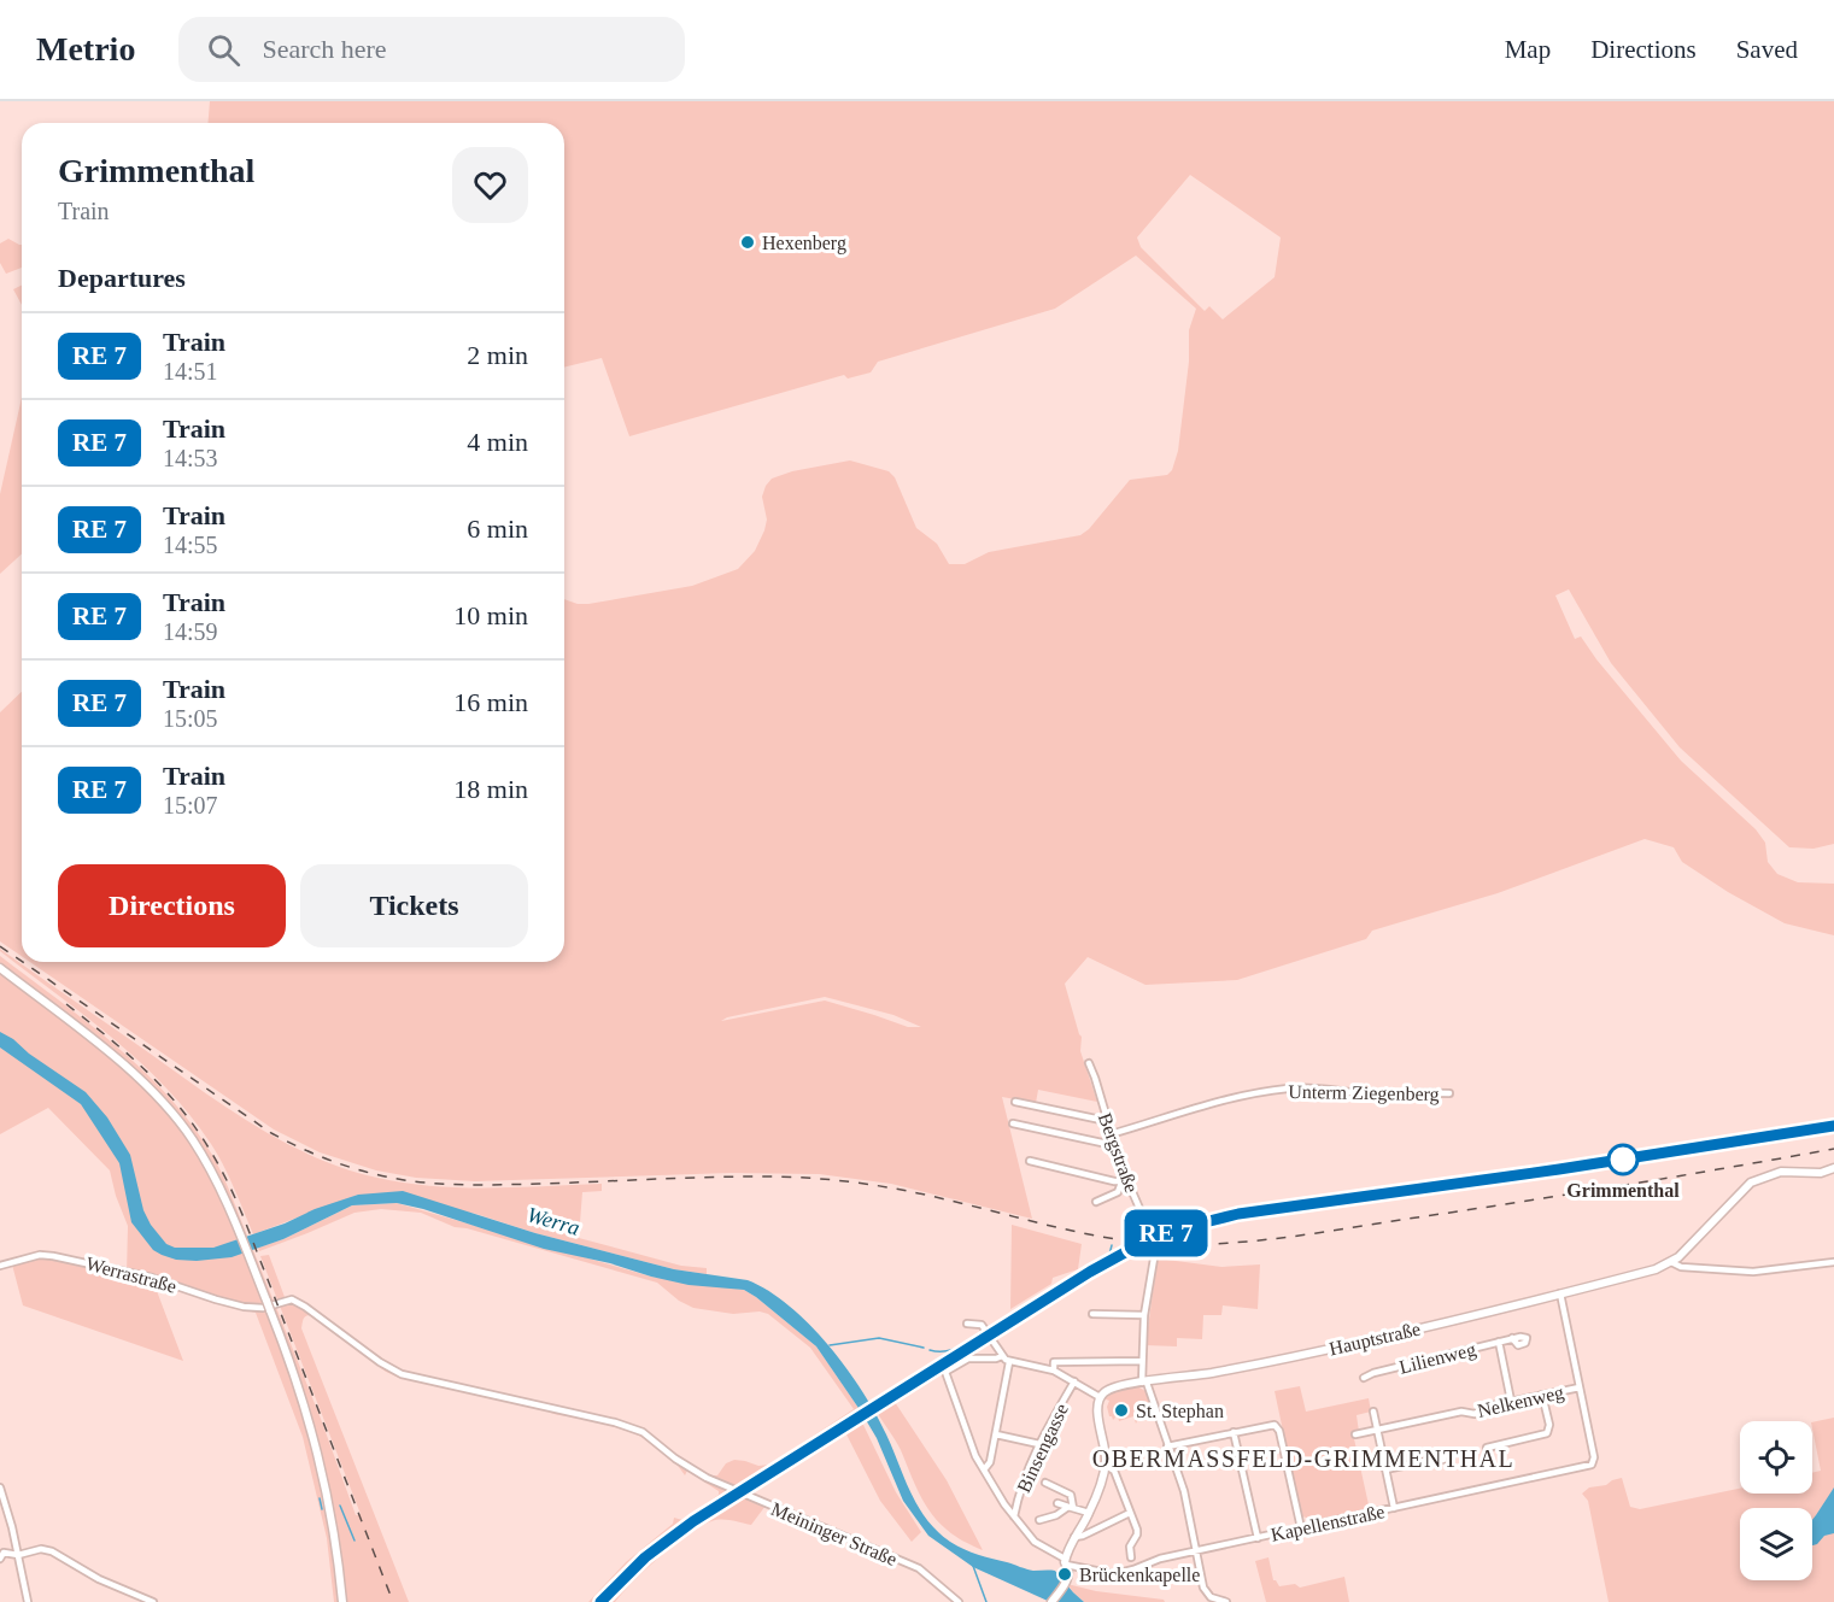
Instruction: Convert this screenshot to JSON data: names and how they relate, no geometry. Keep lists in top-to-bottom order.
{
  "streets": {
    "main road": ["Hauptstraße"],
    "street": [
      "Unterm Ziegenberg",
      "Bergstraße",
      "Werrastraße",
      "Lilienweg",
      "Nelkenweg",
      "Binsengasse",
      "Kapellenstraße",
      "Meininger Straße"
    ]
  },
  "crossings": [
    ["Unterm Ziegenberg", "Bergstraße"],
    ["Werrastraße", "Meininger Straße"],
    ["Nelkenweg", "Kapellenstraße"]
  ],
  "districts": ["OBERMASSFELD-GRIMMENTHAL"],
  "water": ["Werra"],
  "places": [
    "Hexenberg",
    "Grimmenthal",
    "St. Stephan",
    "Brückenkapelle"
  ],
  "page": {
    "header": "Metrio",
    "search": "Search here",
    "nav": ["Map", "Directions", "Saved"],
    "on_map": "RE 7",
    "heading": [
      ["Grimmenthal", "Train"],
      "Departures"
    ],
    "list": [
      {
        "mark": "RE 7",
        "name": "Train",
        "note": "14:51",
        "value": "2 min"
      },
      {
        "mark": "RE 7",
        "name": "Train",
        "note": "14:53",
        "value": "4 min"
      },
      {
        "mark": "RE 7",
        "name": "Train",
        "note": "14:55",
        "value": "6 min"
      },
      {
        "mark": "RE 7",
        "name": "Train",
        "note": "14:59",
        "value": "10 min"
      },
      {
        "mark": "RE 7",
        "name": "Train",
        "note": "15:05",
        "value": "16 min"
      },
      {
        "mark": "RE 7",
        "name": "Train",
        "note": "15:07",
        "value": "18 min"
      }
    ],
    "buttons": ["Directions", "Tickets"]
  }
}
